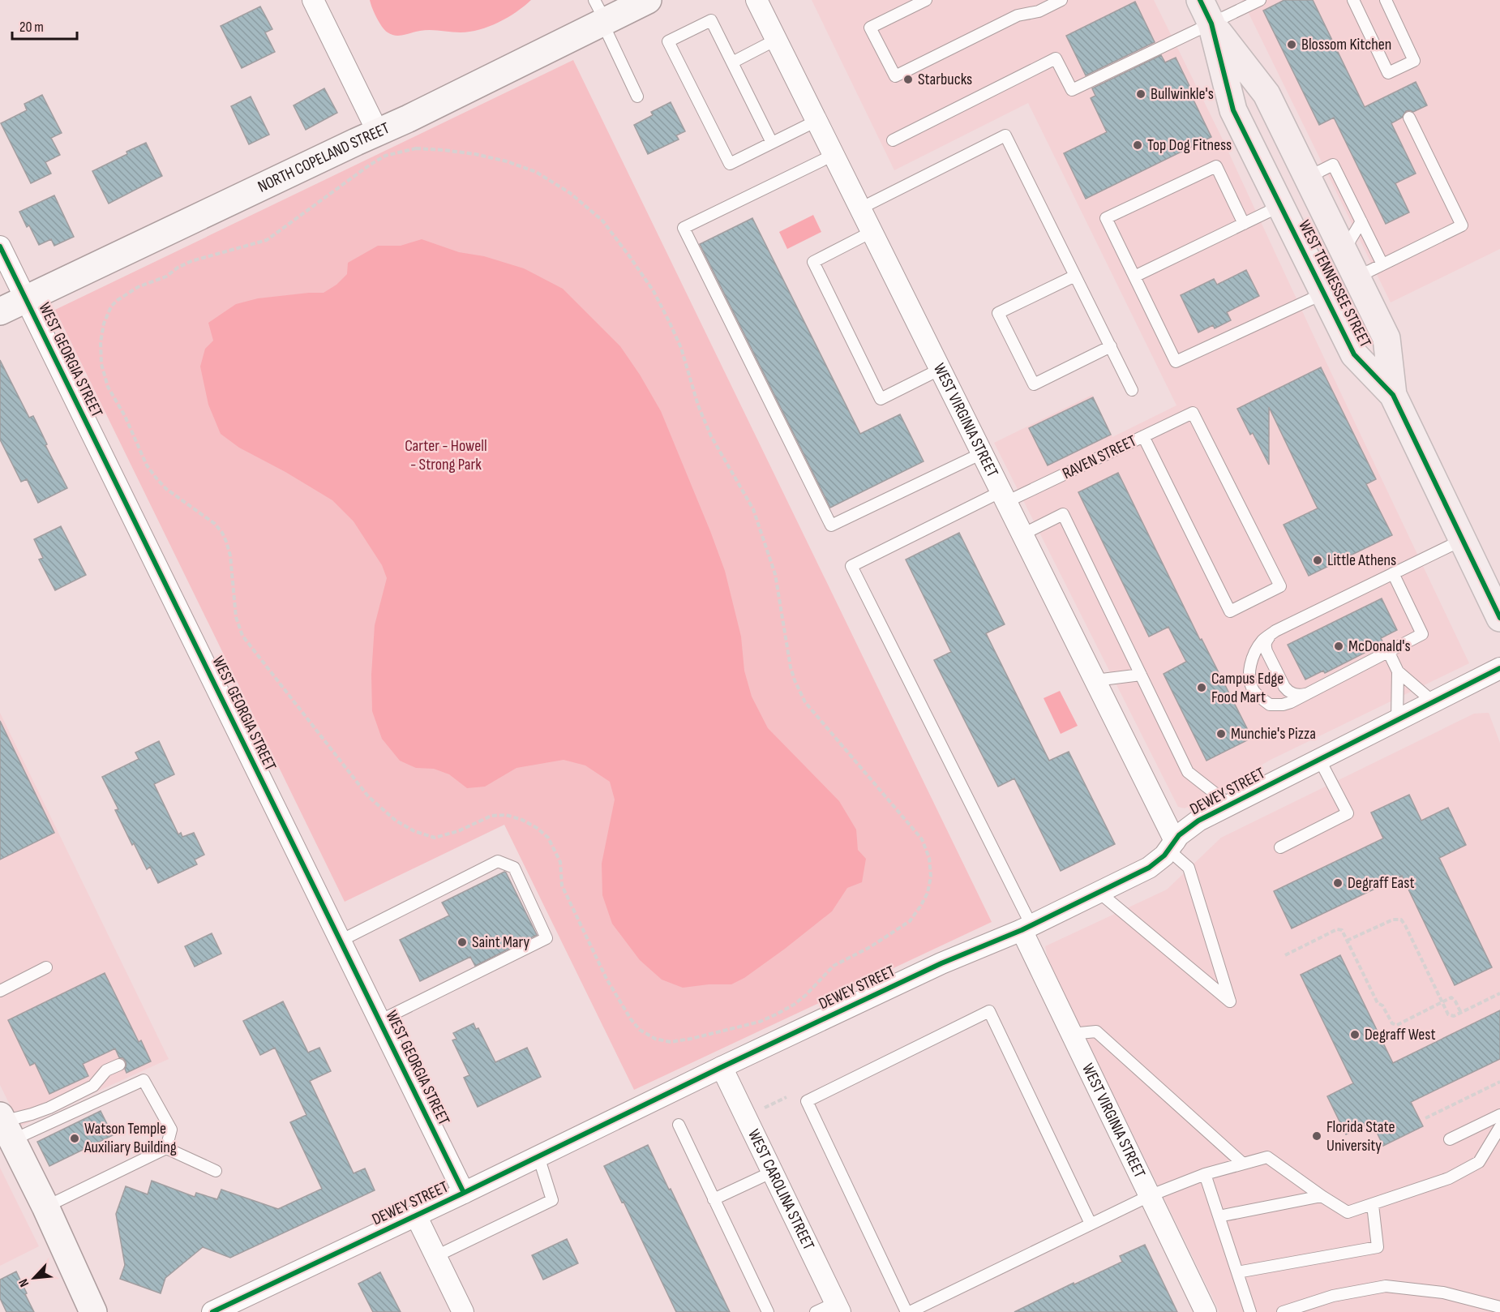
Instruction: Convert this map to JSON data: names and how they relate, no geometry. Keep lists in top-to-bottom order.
{
  "streets": {
    "main road": ["WEST TENNESSEE STREET"],
    "street": [
      "NORTH COPELAND STREET",
      "WEST GEORGIA STREET",
      "WEST VIRGINIA STREET",
      "DEWEY STREET",
      "WEST CAROLINA STREET"
    ],
    "lane": ["RAVEN STREET"]
  },
  "crossings": [
    ["NORTH COPELAND STREET", "WEST GEORGIA STREET"],
    ["WEST GEORGIA STREET", "DEWEY STREET"],
    ["WEST VIRGINIA STREET", "RAVEN STREET"],
    ["WEST VIRGINIA STREET", "DEWEY STREET"],
    ["RAVEN STREET", "DEWEY STREET"],
    ["DEWEY STREET", "WEST CAROLINA STREET"]
  ],
  "parks": ["Carter - Howell - Strong Park"],
  "places": [
    "Blossom Kitchen",
    "Starbucks",
    "Bullwinkle's",
    "Top Dog Fitness",
    "Little Athens",
    "McDonald's",
    "Campus Edge Food Mart",
    "Munchie's Pizza",
    "Degraff East",
    "Saint Mary",
    "Degraff West",
    "Florida State University",
    "Watson Temple Auxiliary Building"
  ],
  "scale_bar": "20 m",
  "north": "bottom left"
}
